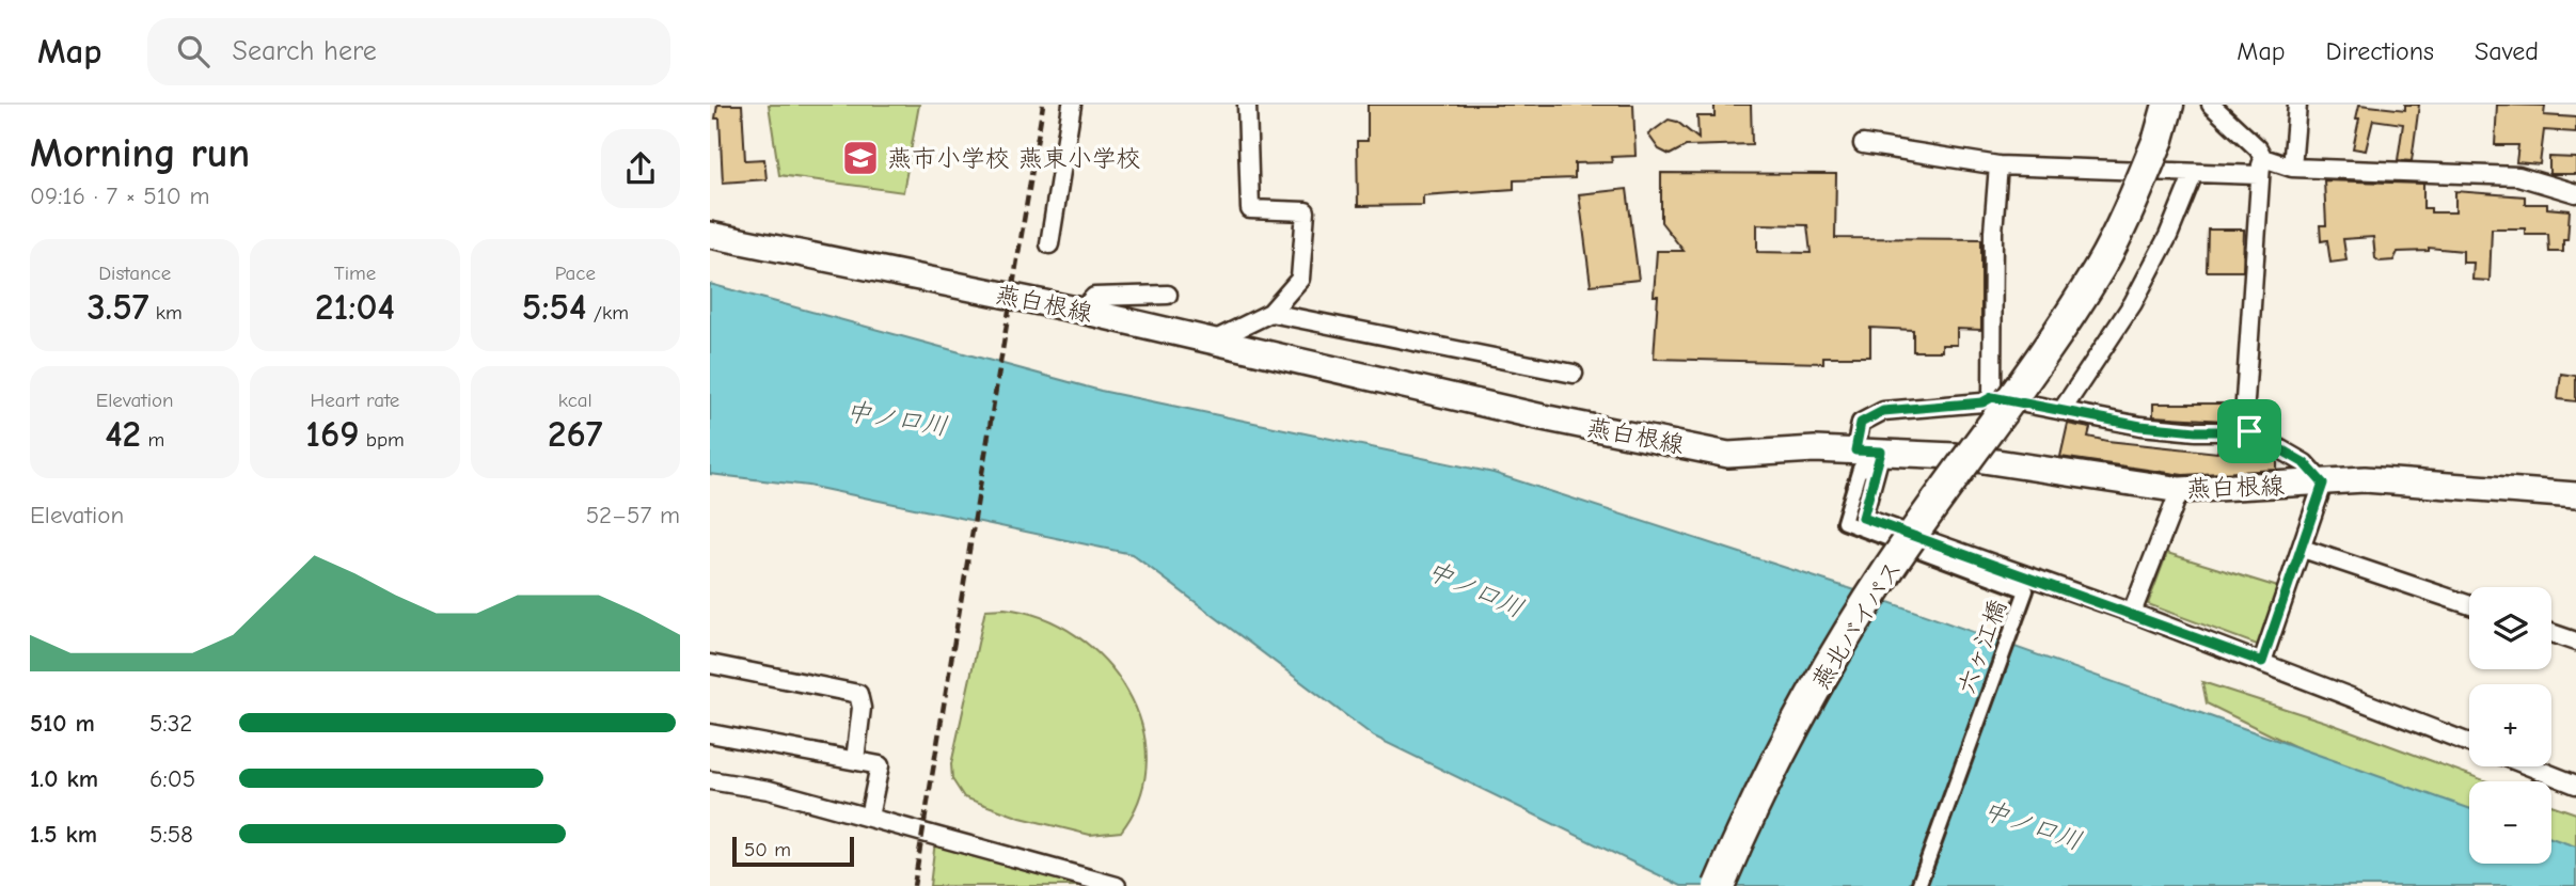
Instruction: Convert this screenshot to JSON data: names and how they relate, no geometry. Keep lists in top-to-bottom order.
{
  "streets": {
    "highway": ["燕北バイパス"],
    "main road": ["燕白根線"],
    "street": ["六ヶ江橋"]
  },
  "crossings": [
    ["燕白根線", "六ヶ江橋"]
  ],
  "water": ["中ノ口川"],
  "places": {
    "school or university": ["燕市小学校 燕東小学校"]
  },
  "scale_bar": "50 m",
  "page": {
    "header": "Map",
    "search": "Search here",
    "nav": ["Map", "Directions", "Saved"],
    "heading": ["Morning run", "09:16 · 7 × 510 m"],
    "stats": [
      ["Distance", "3.57 km"],
      ["Time", "21:04"],
      ["Pace", "5:54 /km"],
      ["Elevation", "42 m"],
      ["Heart rate", "169 bpm"],
      ["kcal", "267"]
    ],
    "chart": ["Elevation", "52–57 m"],
    "map_buttons": ["+", "−"],
    "list": [
      {
        "name": "510 m",
        "note": "5:32"
      },
      {
        "name": "1.0 km",
        "note": "6:05"
      },
      {
        "name": "1.5 km",
        "note": "5:58"
      }
    ],
    "scale": "50 m"
  }
}
